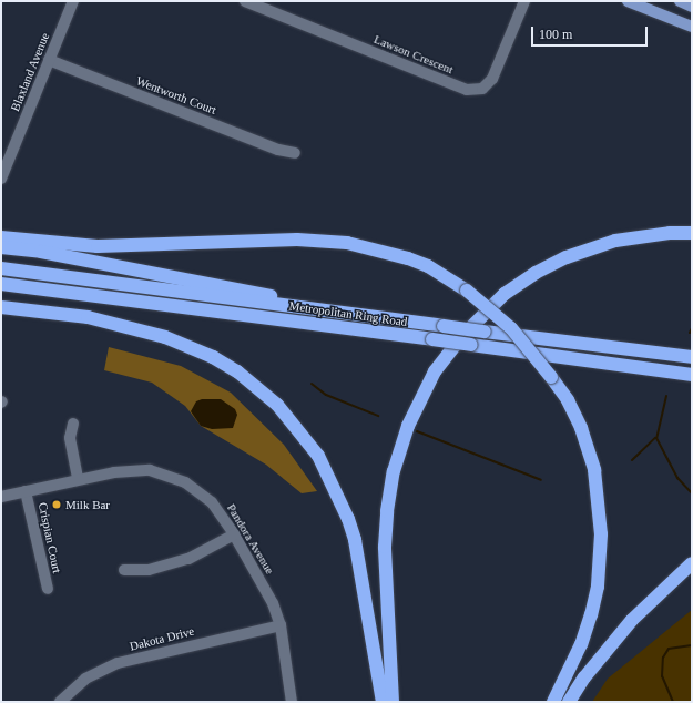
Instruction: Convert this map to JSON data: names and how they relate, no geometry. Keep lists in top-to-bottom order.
{
  "streets": {
    "highway": ["Metropolitan Ring Road"],
    "street": [
      "Lawson Crescent",
      "Blaxland Avenue",
      "Wentworth Court",
      "Crispian Court",
      "Pandora Avenue",
      "Dakota Drive"
    ]
  },
  "crossings": [
    ["Blaxland Avenue", "Wentworth Court"],
    ["Crispian Court", "Pandora Avenue"],
    ["Pandora Avenue", "Dakota Drive"]
  ],
  "places": ["Milk Bar"],
  "scale_bar": "100 m"
}
